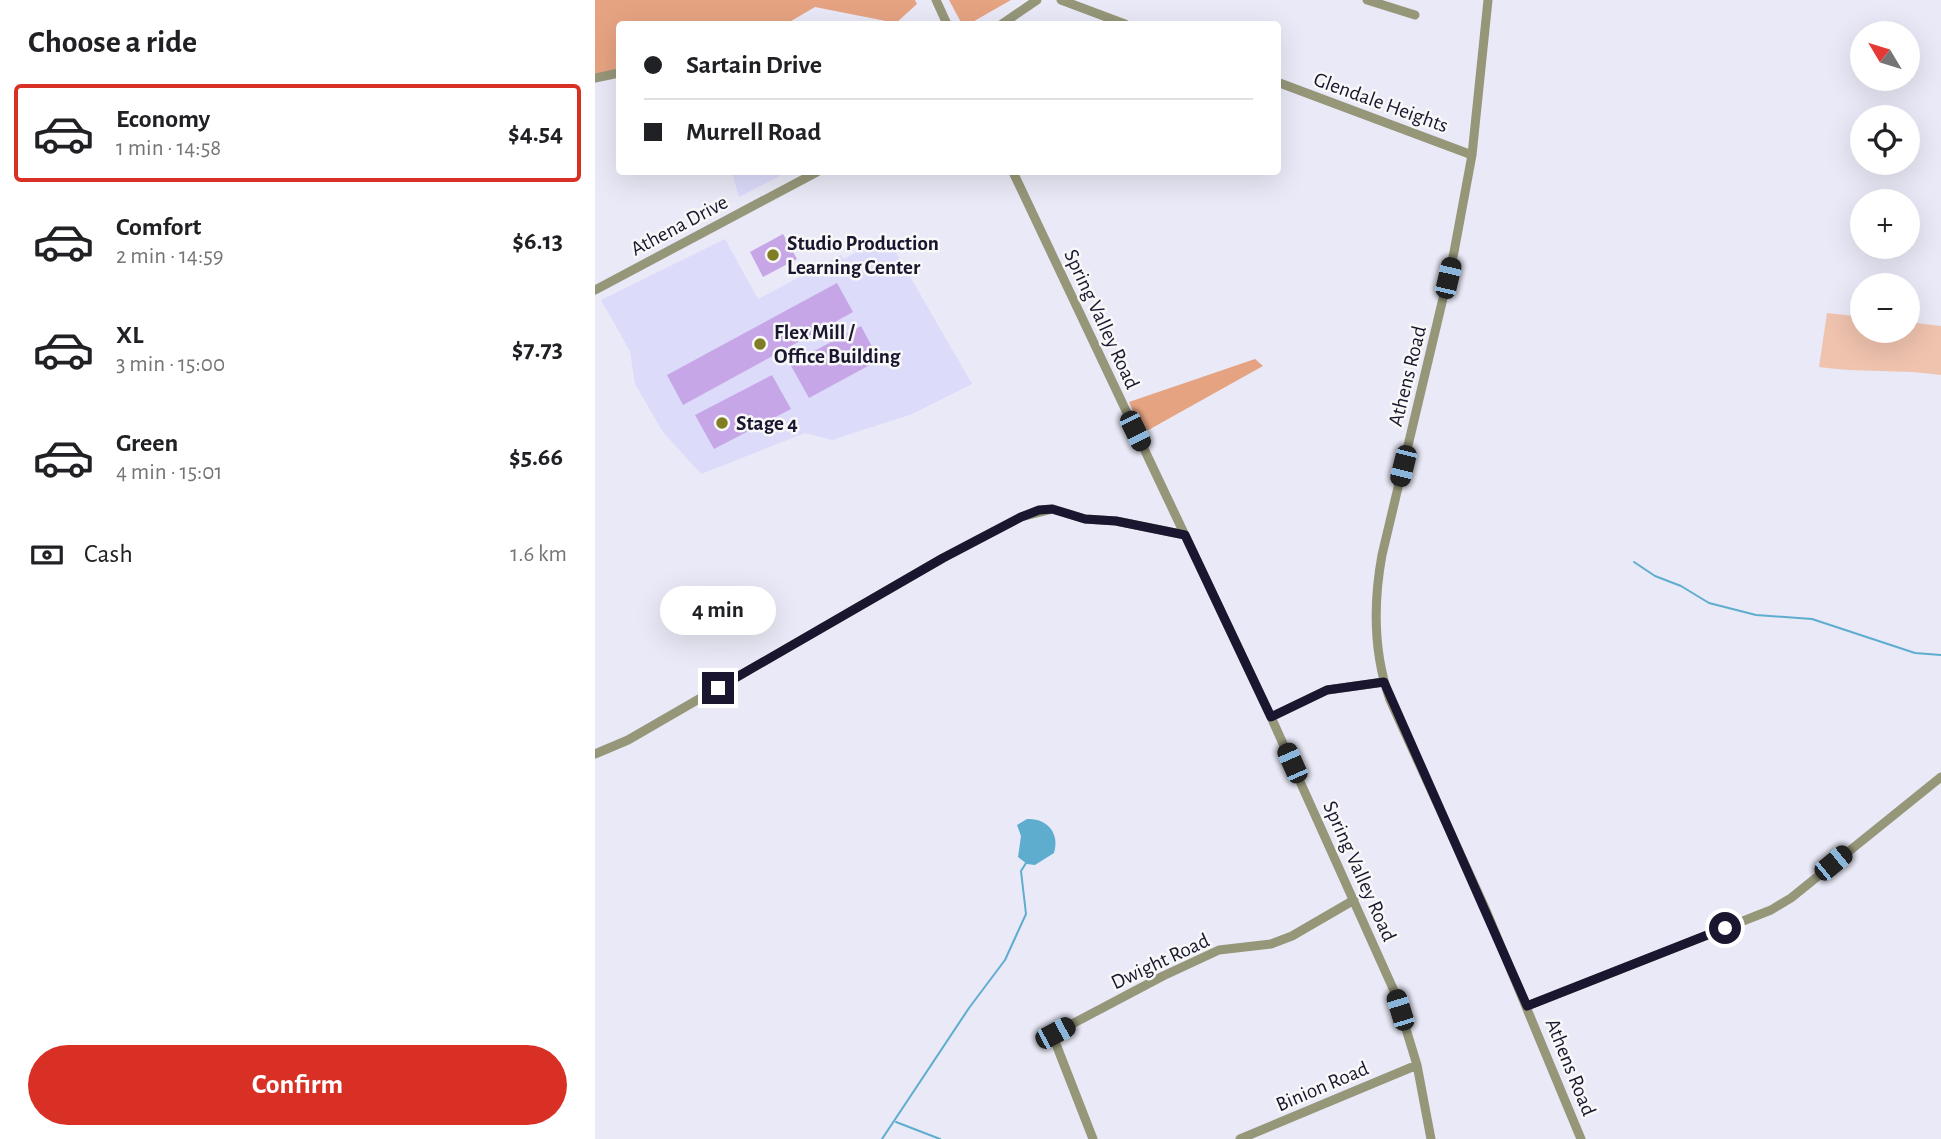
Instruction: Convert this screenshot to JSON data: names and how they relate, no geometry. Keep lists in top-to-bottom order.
{
  "streets": {
    "street": [
      "Glendale Heights",
      "Athena Drive",
      "Spring Valley Road",
      "Athens Road",
      "Dwight Road",
      "Binion Road"
    ]
  },
  "crossings": [
    ["Glendale Heights", "Athens Road"],
    ["Spring Valley Road", "Dwight Road"],
    ["Spring Valley Road", "Binion Road"]
  ],
  "places": ["Studio Production Learning Center", "Flex Mill / Office Building", "Stage 4"],
  "north": "top left",
  "page": {
    "heading": "Choose a ride",
    "map_buttons": ["+", "−"],
    "banner": ["Sartain Drive", "Murrell Road"],
    "list": [
      {
        "name": "Economy",
        "note": "1 min · 14:58",
        "value": "$4.54"
      },
      {
        "name": "Comfort",
        "note": "2 min · 14:59",
        "value": "$6.13"
      },
      {
        "name": "XL",
        "note": "3 min · 15:00",
        "value": "$7.73"
      },
      {
        "name": "Green",
        "note": "4 min · 15:01",
        "value": "$5.66"
      }
    ],
    "pay": ["Cash", "1.6 km"],
    "bubble": "4 min",
    "buttons": "Confirm"
  }
}
